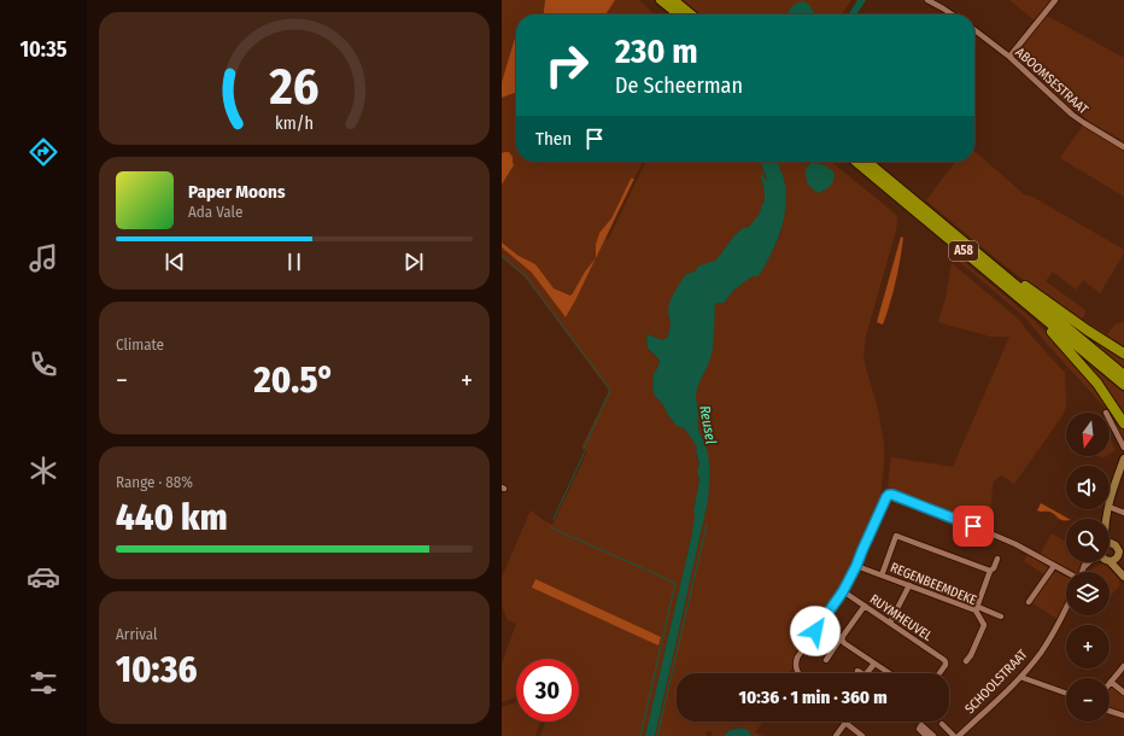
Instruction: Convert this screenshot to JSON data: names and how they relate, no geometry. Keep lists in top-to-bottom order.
{
  "streets": {
    "highway": ["A58"],
    "street": [
      "ABOOMSESTRAAT",
      "REGENBEEMDEKE",
      "RUYMHEUVEL",
      "SCHOOLSTRAAT"
    ]
  },
  "water": ["Reusel"],
  "north": "bottom",
  "page": {
    "tabs": "10:35",
    "turn": ["230 m", "De Scheerman"],
    "then": "Then",
    "song": ["Paper Moons", "Ada Vale"],
    "tile": [
      "Climate",
      ["Range · 88%", "440 km"],
      ["Arrival", "10:36"]
    ],
    "heat": ["−", "20.5°", "+"],
    "map_buttons": ["+", "−"],
    "limit": "30",
    "trip": "10:36 · 1 min · 360 m",
    "gauge": ["26", "km/h"]
  }
}
